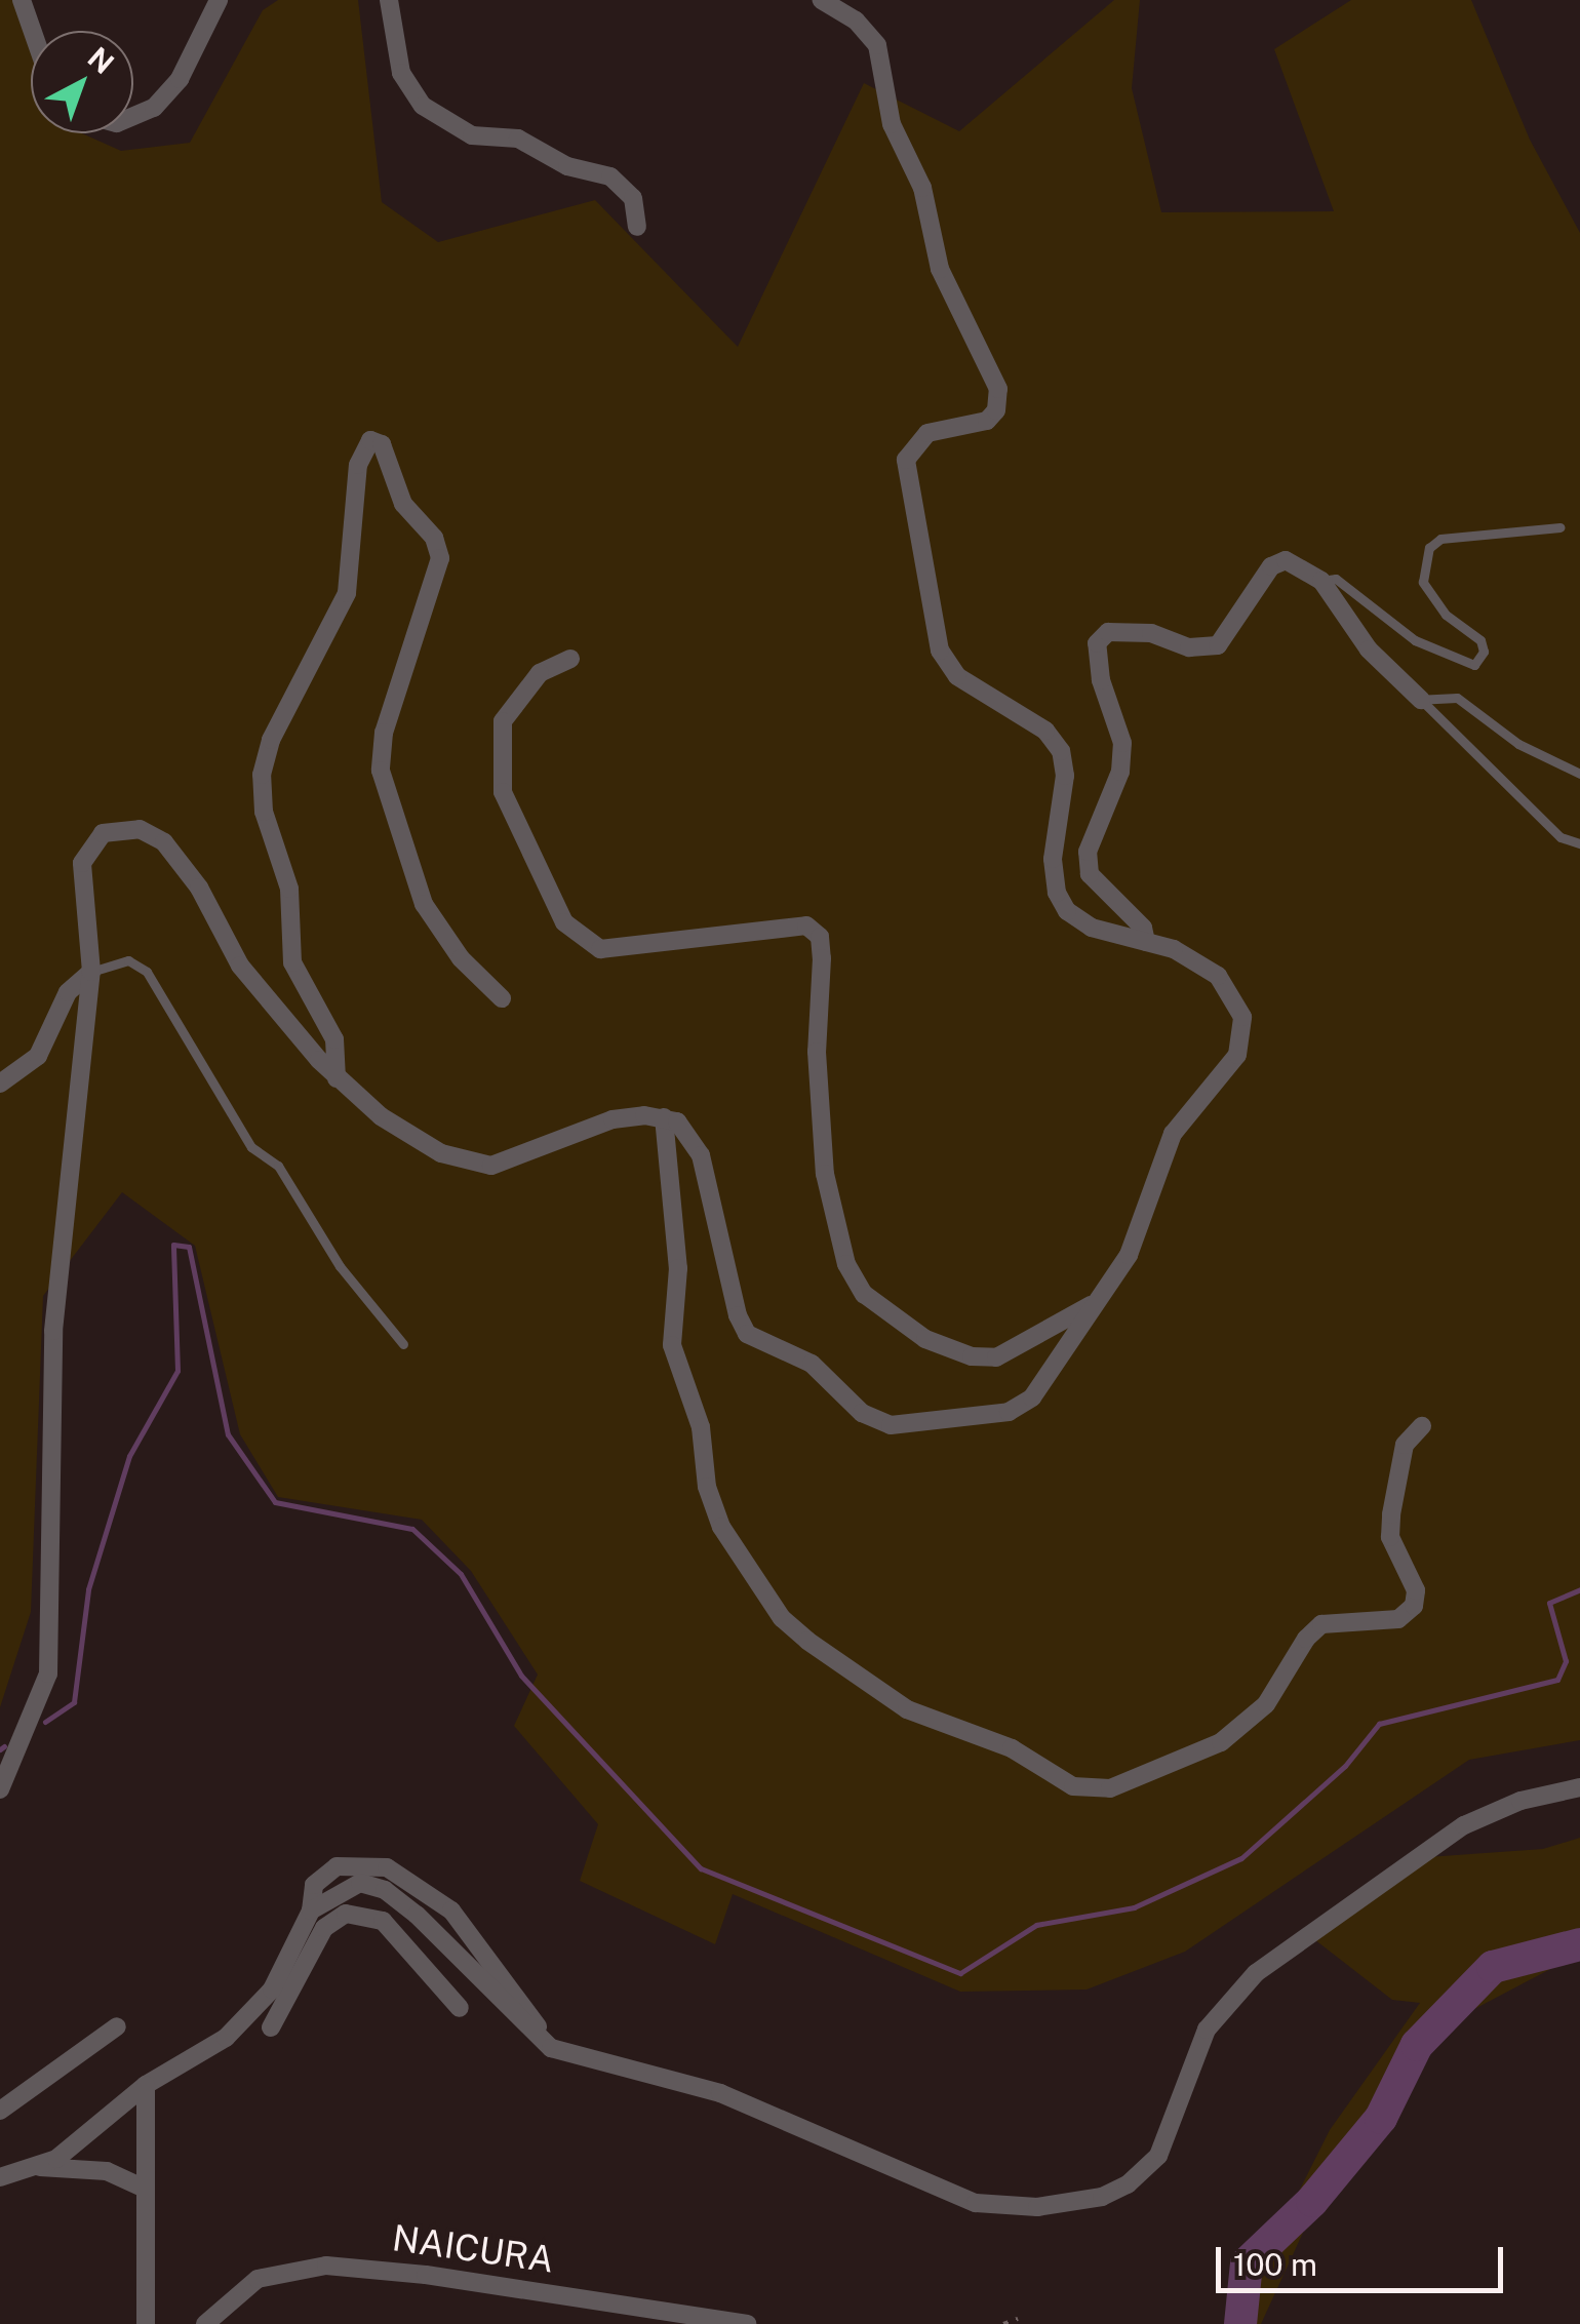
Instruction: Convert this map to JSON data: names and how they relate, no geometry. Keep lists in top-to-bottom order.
{
  "streets": {
    "street": ["NAICURA"]
  },
  "scale_bar": "100 m",
  "north": "top right"
}
